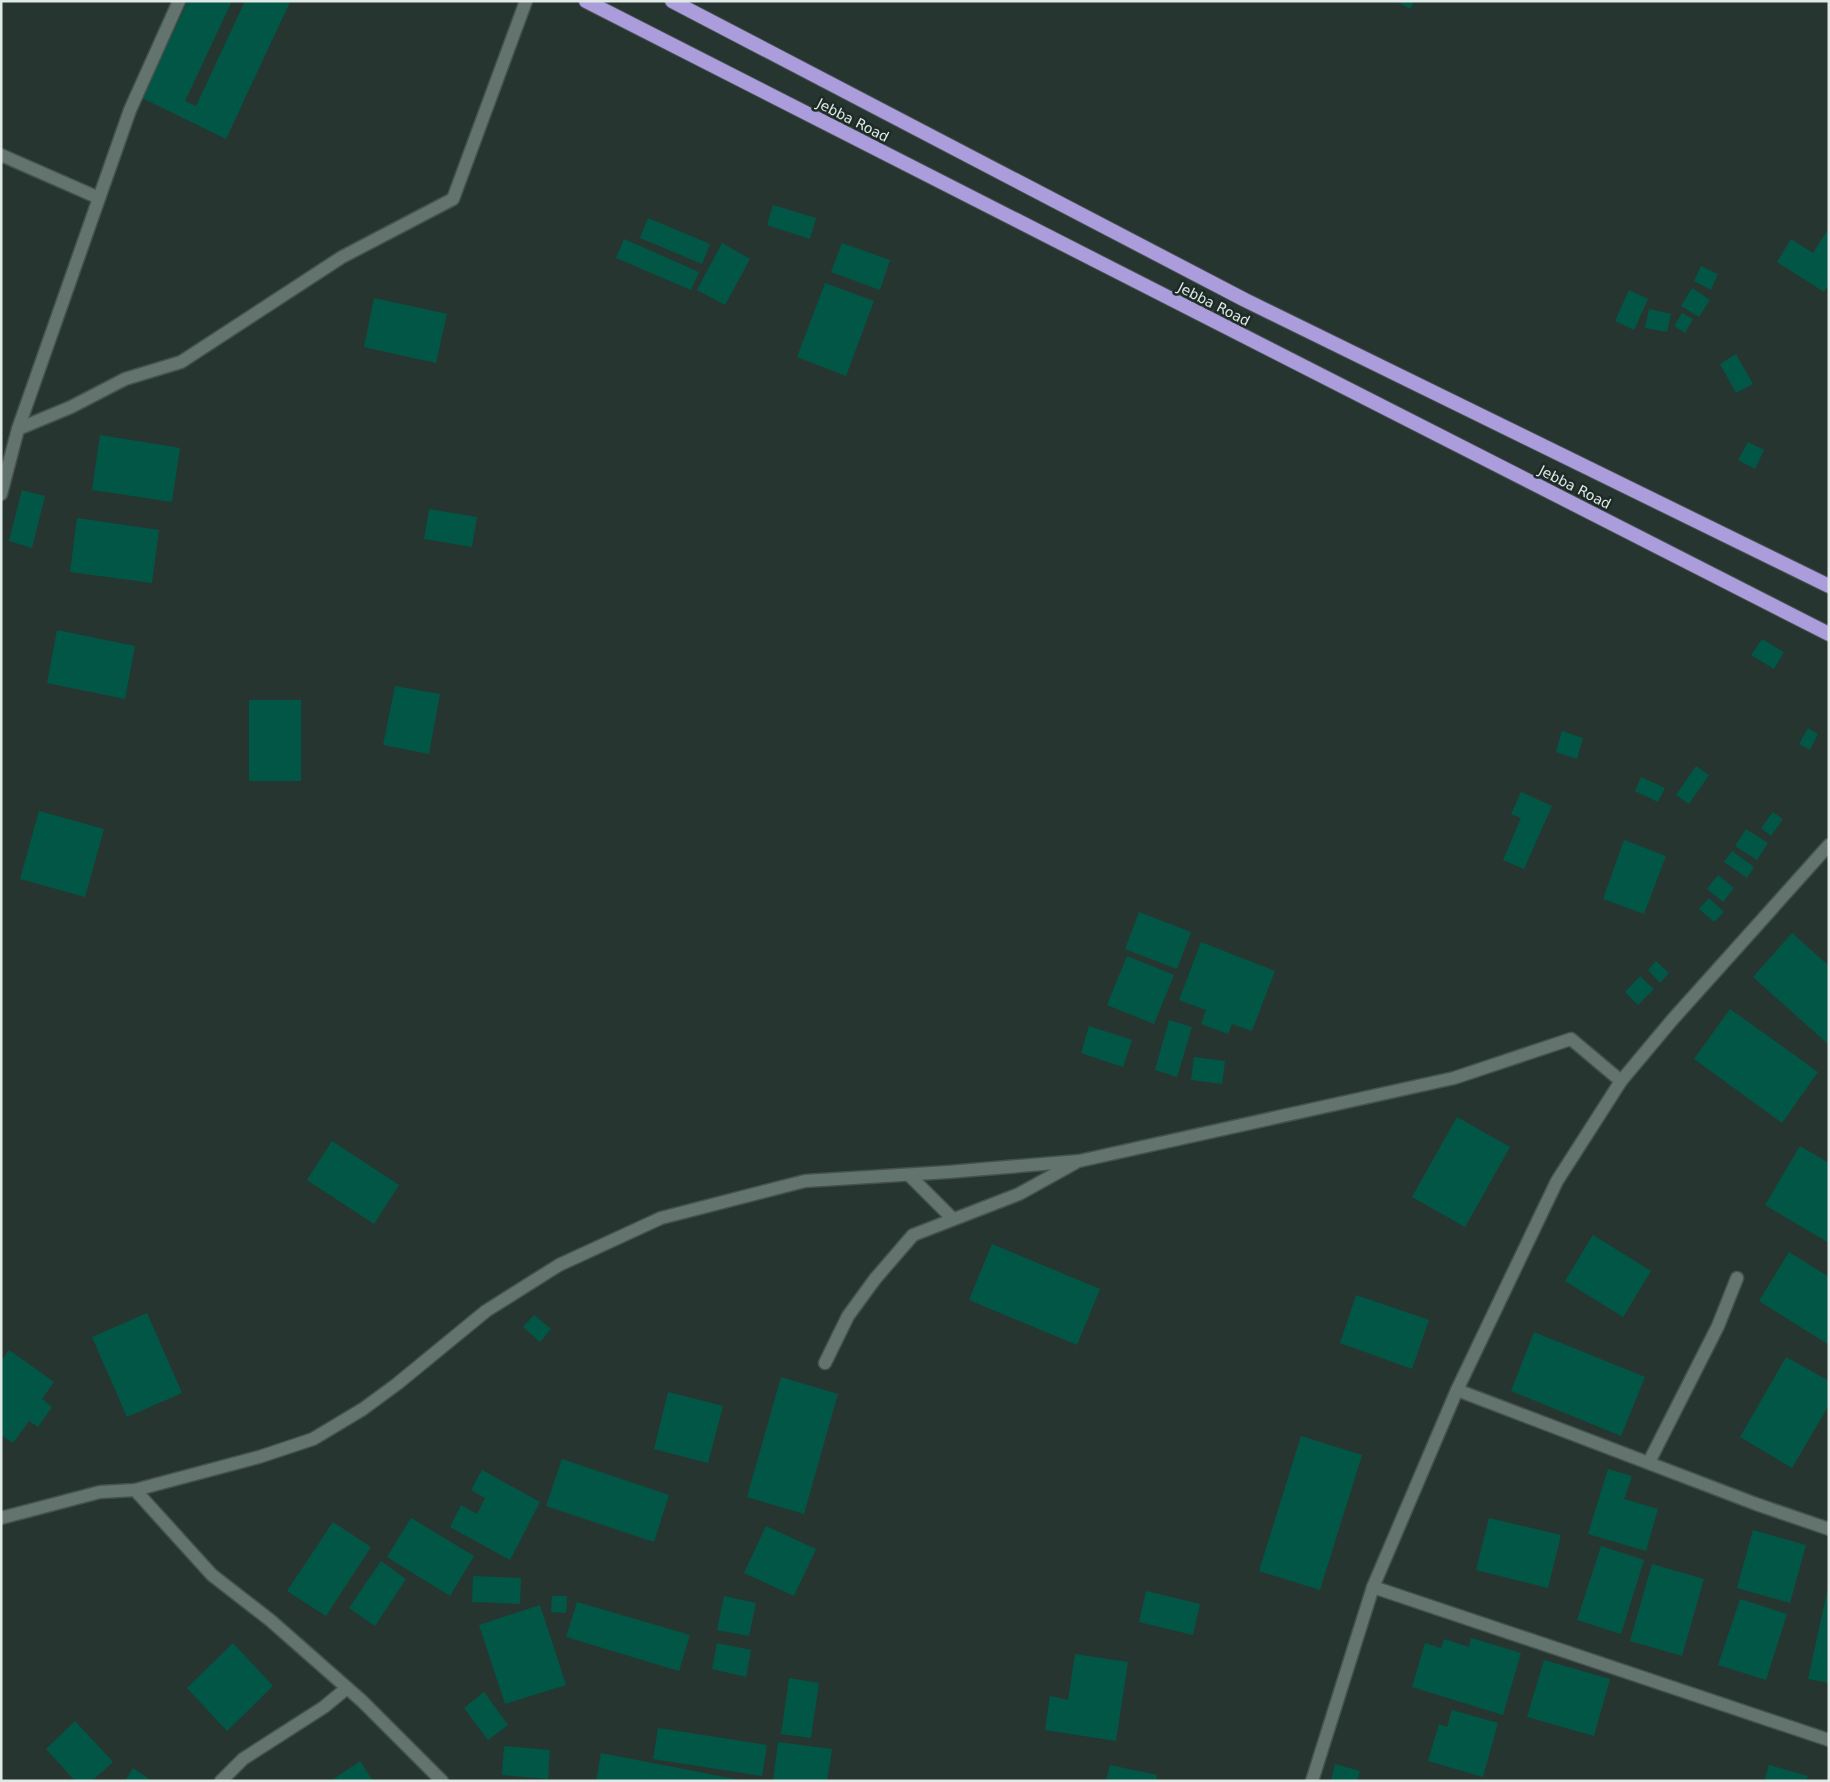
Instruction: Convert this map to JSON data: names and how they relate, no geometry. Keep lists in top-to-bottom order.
{
  "streets": {
    "highway": ["Jebba Road"]
  }
}
